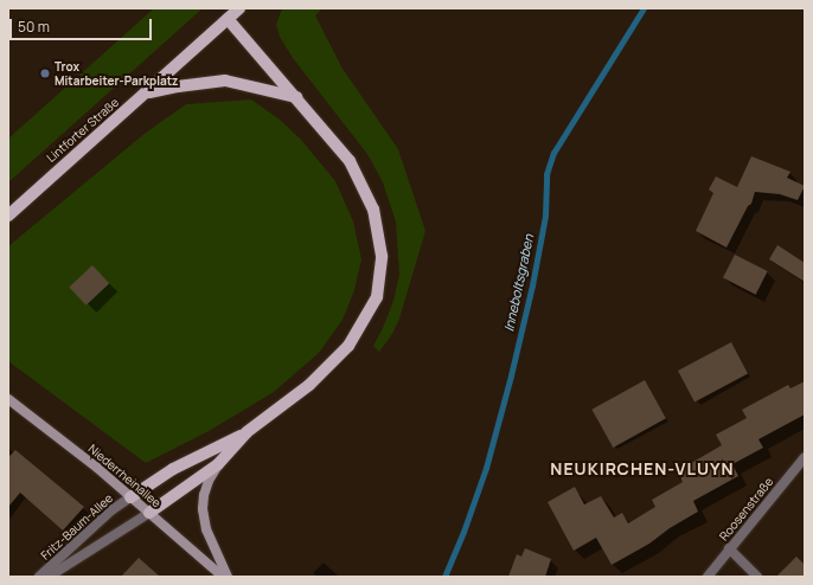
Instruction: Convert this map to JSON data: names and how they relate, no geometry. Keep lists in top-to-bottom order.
{
  "streets": {
    "main road": ["Lintforter Straße", "Niederrheinallee"],
    "street": ["Roosenstraße", "Fritz-Baum-Allee"]
  },
  "crossings": [
    ["Niederrheinallee", "Fritz-Baum-Allee"]
  ],
  "districts": ["NEUKIRCHEN-VLUYN"],
  "water": ["Inneboltsgraben"],
  "places": ["Trox Mitarbeiter-Parkplatz"],
  "scale_bar": "50 m"
}
